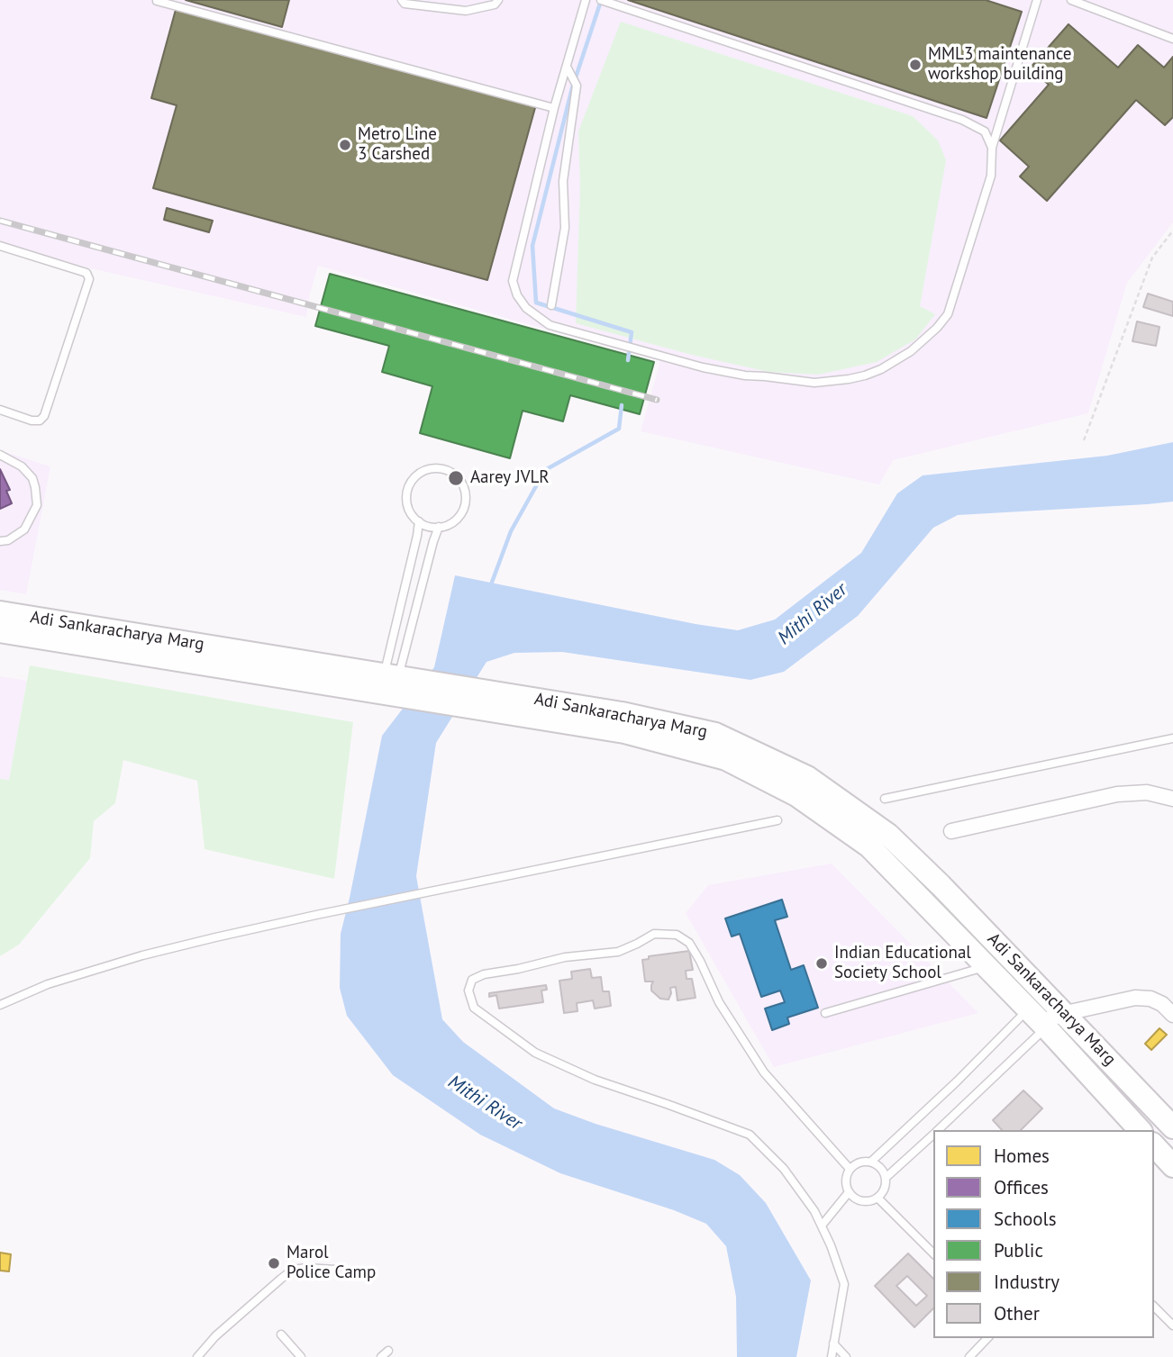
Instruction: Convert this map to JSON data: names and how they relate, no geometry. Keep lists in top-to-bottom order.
{
  "streets": {
    "main road": ["Adi Sankaracharya Marg"]
  },
  "water": ["Mithi River"],
  "places": [
    "MML3 maintenance workshop building",
    "Metro Line 3 Carshed",
    "Aarey JVLR",
    "Indian Educational Society School",
    "Marol Police Camp"
  ],
  "legend": [
    "Homes",
    "Offices",
    "Schools",
    "Public",
    "Industry",
    "Other"
  ]
}
